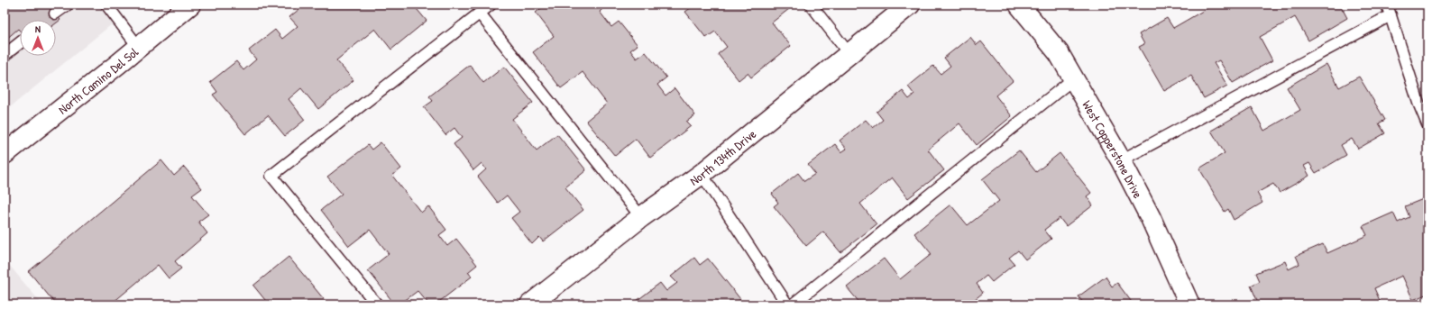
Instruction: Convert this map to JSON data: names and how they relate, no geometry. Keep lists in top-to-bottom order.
{
  "streets": {
    "street": ["North Camino Del Sol", "West Copperstone Drive", "North 134th Drive"]
  },
  "north": "top"
}
